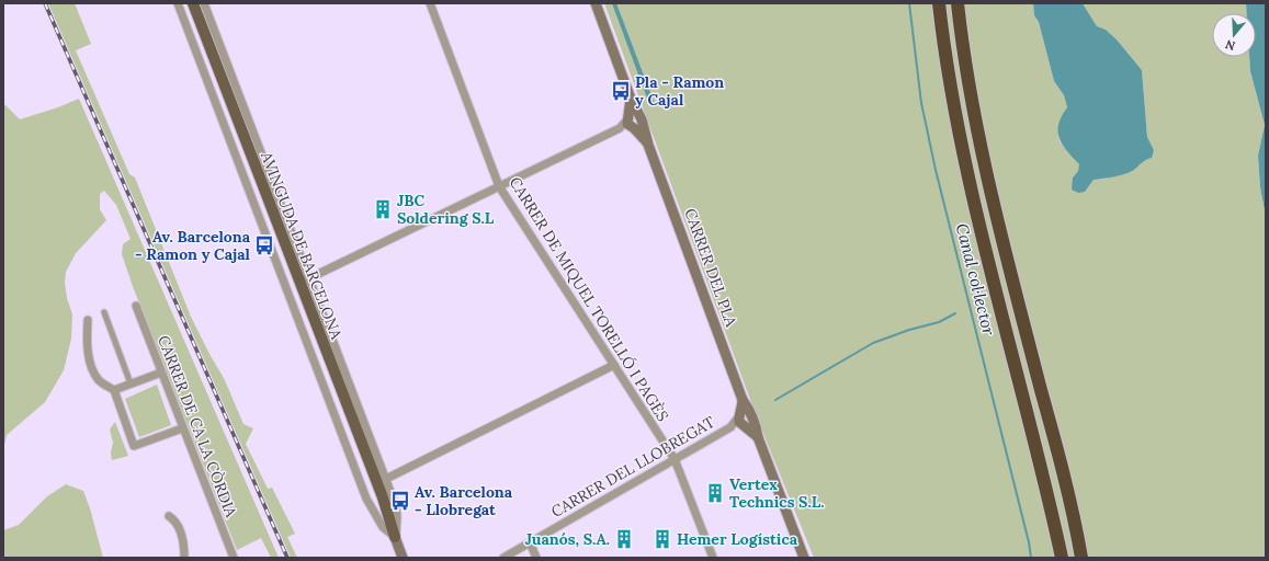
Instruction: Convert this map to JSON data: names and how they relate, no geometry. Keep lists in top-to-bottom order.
{
  "streets": {
    "main road": ["AVINGUDA DE BARCELONA", "CARRER DEL PLA"],
    "street": ["CARRER DE MIQUEL TORELLÓ I PAGÈS", "CARRER DE CA LA CÒRDIA", "CARRER DEL LLOBREGAT"]
  },
  "crossings": [
    ["CARRER DEL PLA", "CARRER DEL LLOBREGAT"],
    ["CARRER DE MIQUEL TORELLÓ I PAGÈS", "CARRER DEL LLOBREGAT"]
  ],
  "water": ["Canal col·lector"],
  "places": {
    "bus stop": ["Pla - Ramon y Cajal", "Av. Barcelona - Ramon y Cajal", "Av. Barcelona - Llobregat"],
    "building": [
      "JBC Soldering S.L",
      "Vertex Technics S.L.",
      "Juanós, S.A.",
      "Hemer Logística"
    ]
  },
  "north": "bottom"
}
